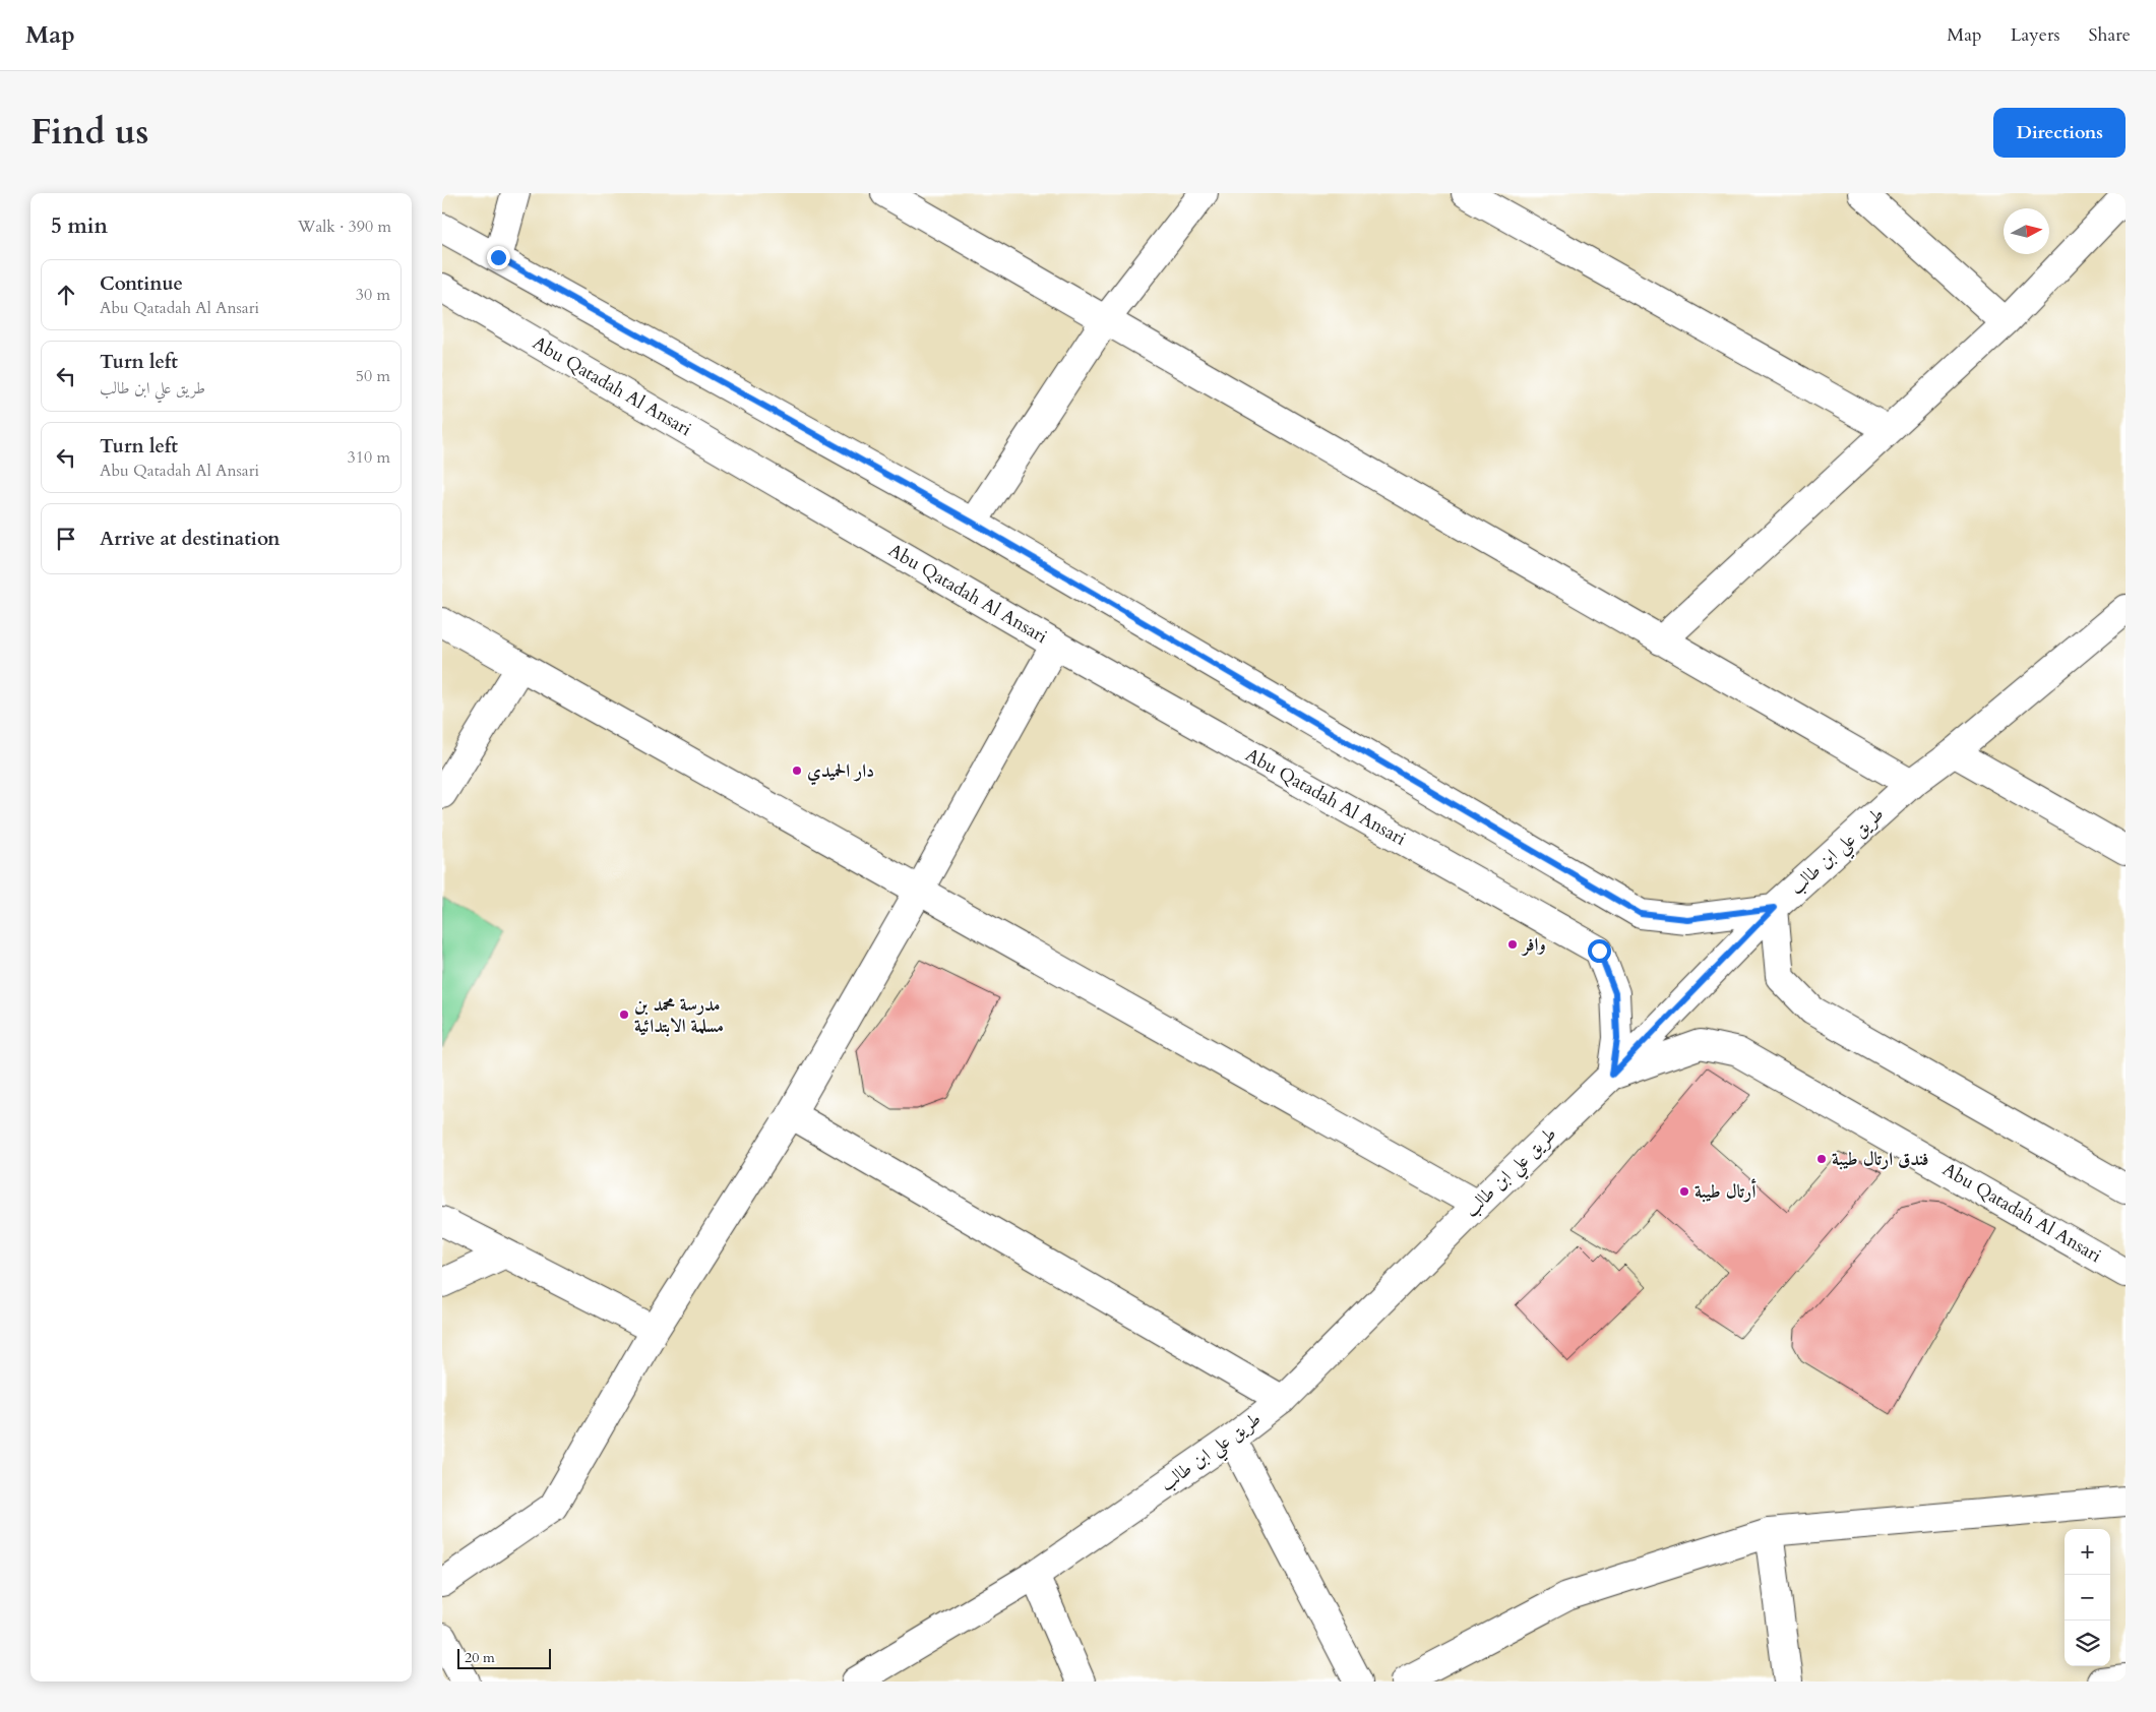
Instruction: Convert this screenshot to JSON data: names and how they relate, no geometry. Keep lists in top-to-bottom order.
{
  "streets": {
    "street": ["Abu Qatadah Al Ansari", "طريق علي ابن طالب"]
  },
  "crossings": [
    ["Abu Qatadah Al Ansari", "طريق علي ابن طالب"]
  ],
  "places": [
    "دار الحميدي",
    "وافر",
    "مدرسة محمد بن مسلمة الابتدائية",
    "فندق ارتال طيبة",
    "أرتال طيبة"
  ],
  "scale_bar": "20 m",
  "north": "right",
  "page": {
    "header": "Map",
    "nav": ["Map", "Layers", "Share"],
    "title": "Find us",
    "buttons": "Directions",
    "heading": ["5 min", "Walk · 390 m"],
    "list": [
      ["Continue", "Abu Qatadah Al Ansari", "30 m"],
      ["Turn left", "طريق علي ابن طالب", "50 m"],
      ["Turn left", "Abu Qatadah Al Ansari", "310 m"],
      "Arrive at destination"
    ],
    "map_buttons": ["+", "−"],
    "scale": "20 m"
  }
}
